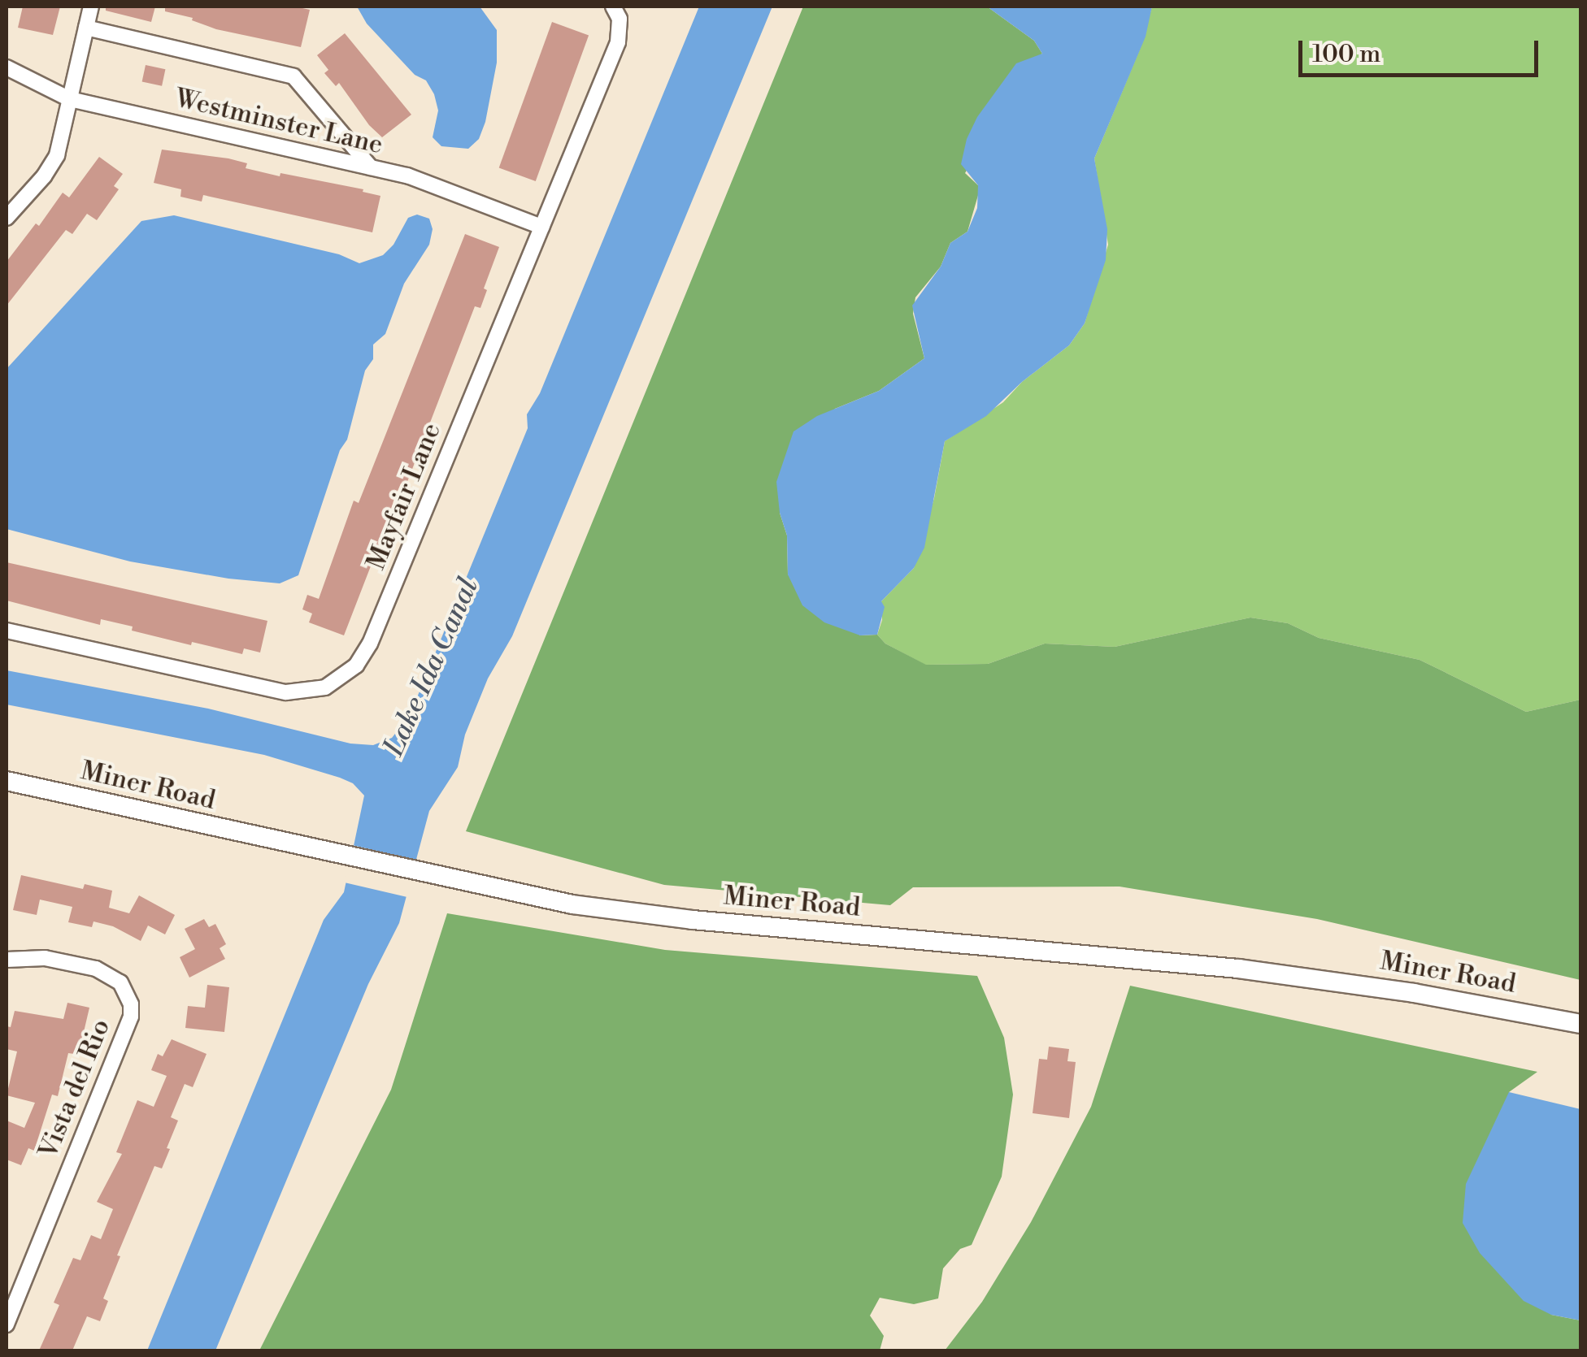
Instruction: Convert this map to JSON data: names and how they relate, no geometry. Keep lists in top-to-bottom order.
{
  "streets": {
    "street": [
      "Westminster Lane",
      "Mayfair Lane",
      "Miner Road",
      "Vista del Rio"
    ]
  },
  "crossings": [
    ["Westminster Lane", "Mayfair Lane"]
  ],
  "water": ["Lake Ida Canal"],
  "scale_bar": "100 m"
}
